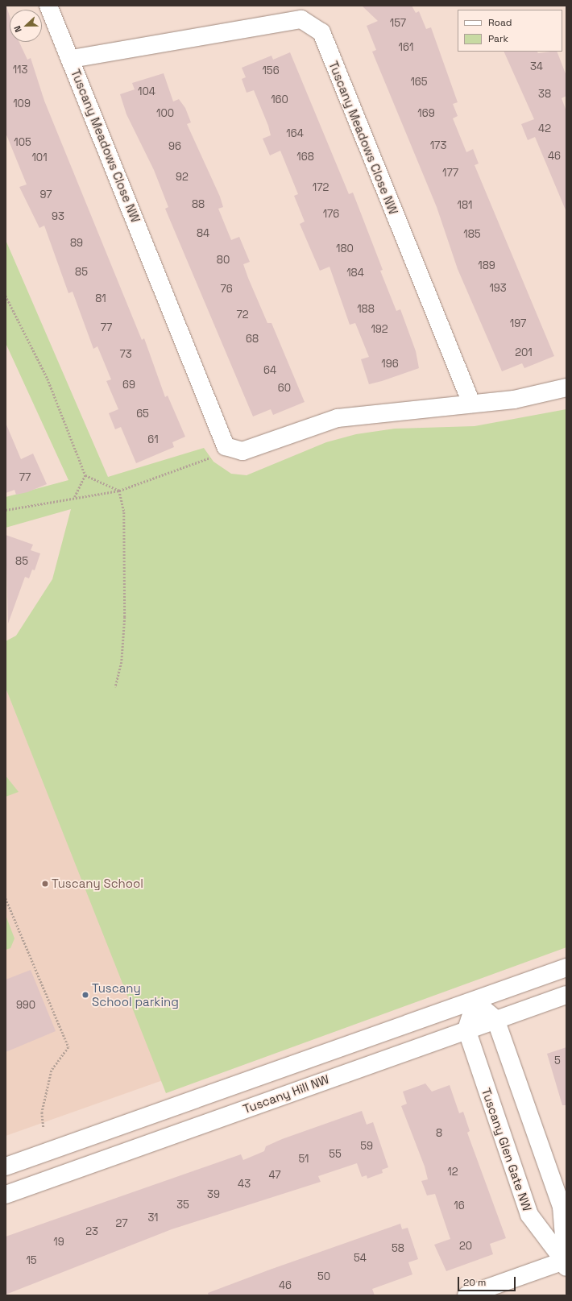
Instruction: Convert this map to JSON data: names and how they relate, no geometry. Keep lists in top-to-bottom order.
{
  "streets": {
    "street": ["Tuscany Meadows Close NW", "Tuscany Hill NW", "Tuscany Glen Gate NW"]
  },
  "crossings": [
    ["Tuscany Hill NW", "Tuscany Glen Gate NW"]
  ],
  "places": ["Tuscany School", "Tuscany School parking"],
  "house_numbers": [
    "157",
    "161",
    "34",
    "113",
    "156",
    "165",
    "104",
    "38",
    "160",
    "109",
    "100",
    "169",
    "42",
    "164",
    "105",
    "173",
    "96",
    "46",
    "168",
    "101",
    "177",
    "92",
    "172",
    "97",
    "88",
    "181",
    "176",
    "93",
    "84",
    "185",
    "89",
    "180",
    "80",
    "189",
    "85",
    "184",
    "193",
    "76",
    "81",
    "188",
    "72",
    "197",
    "77",
    "192",
    "68",
    "201",
    "73",
    "196",
    "64",
    "69",
    "60",
    "65",
    "61",
    "77",
    "85",
    "990",
    "5",
    "8",
    "59",
    "55",
    "51",
    "12",
    "47",
    "43",
    "39",
    "35",
    "16",
    "31",
    "27",
    "23",
    "19",
    "20",
    "58",
    "54",
    "15",
    "50",
    "46"
  ],
  "legend": ["Road", "Park"],
  "scale_bar": "20 m",
  "north": "left"
}
